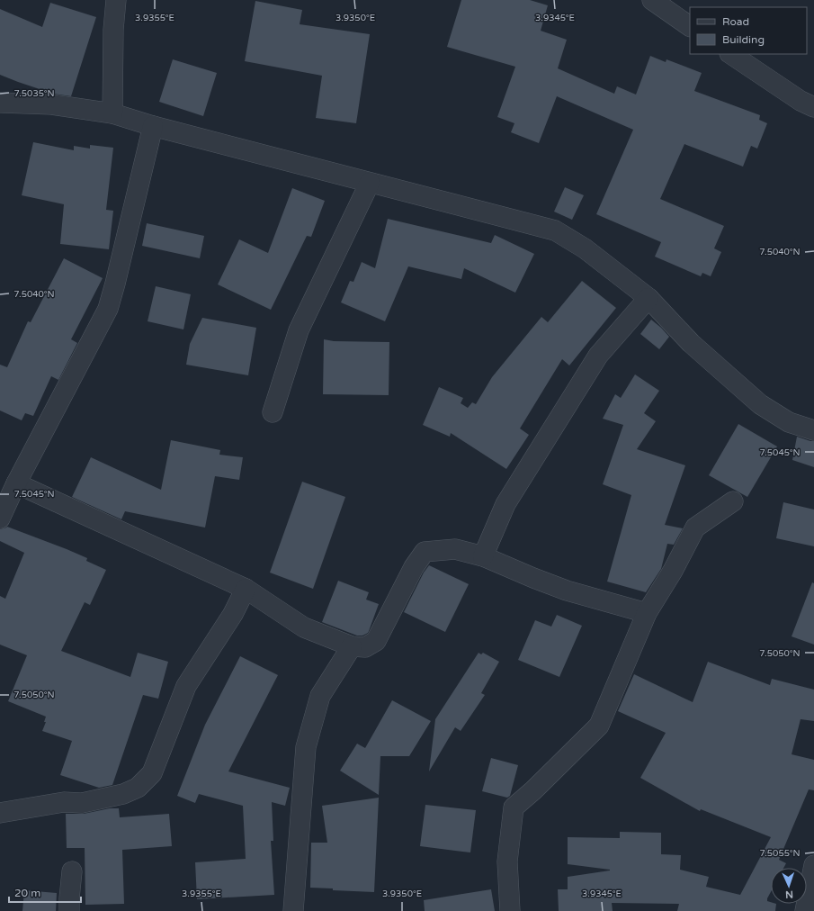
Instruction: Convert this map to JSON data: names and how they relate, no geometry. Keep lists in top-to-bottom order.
{
  "legend": ["Road", "Building"],
  "scale_bar": "20 m",
  "north": "bottom",
  "coordinates": [
    "3.9355°E",
    "3.9350°E",
    "3.9345°E",
    "7.5035°N",
    "7.5040°N",
    "7.5045°N",
    "7.5050°N",
    "7.5055°N"
  ]
}
